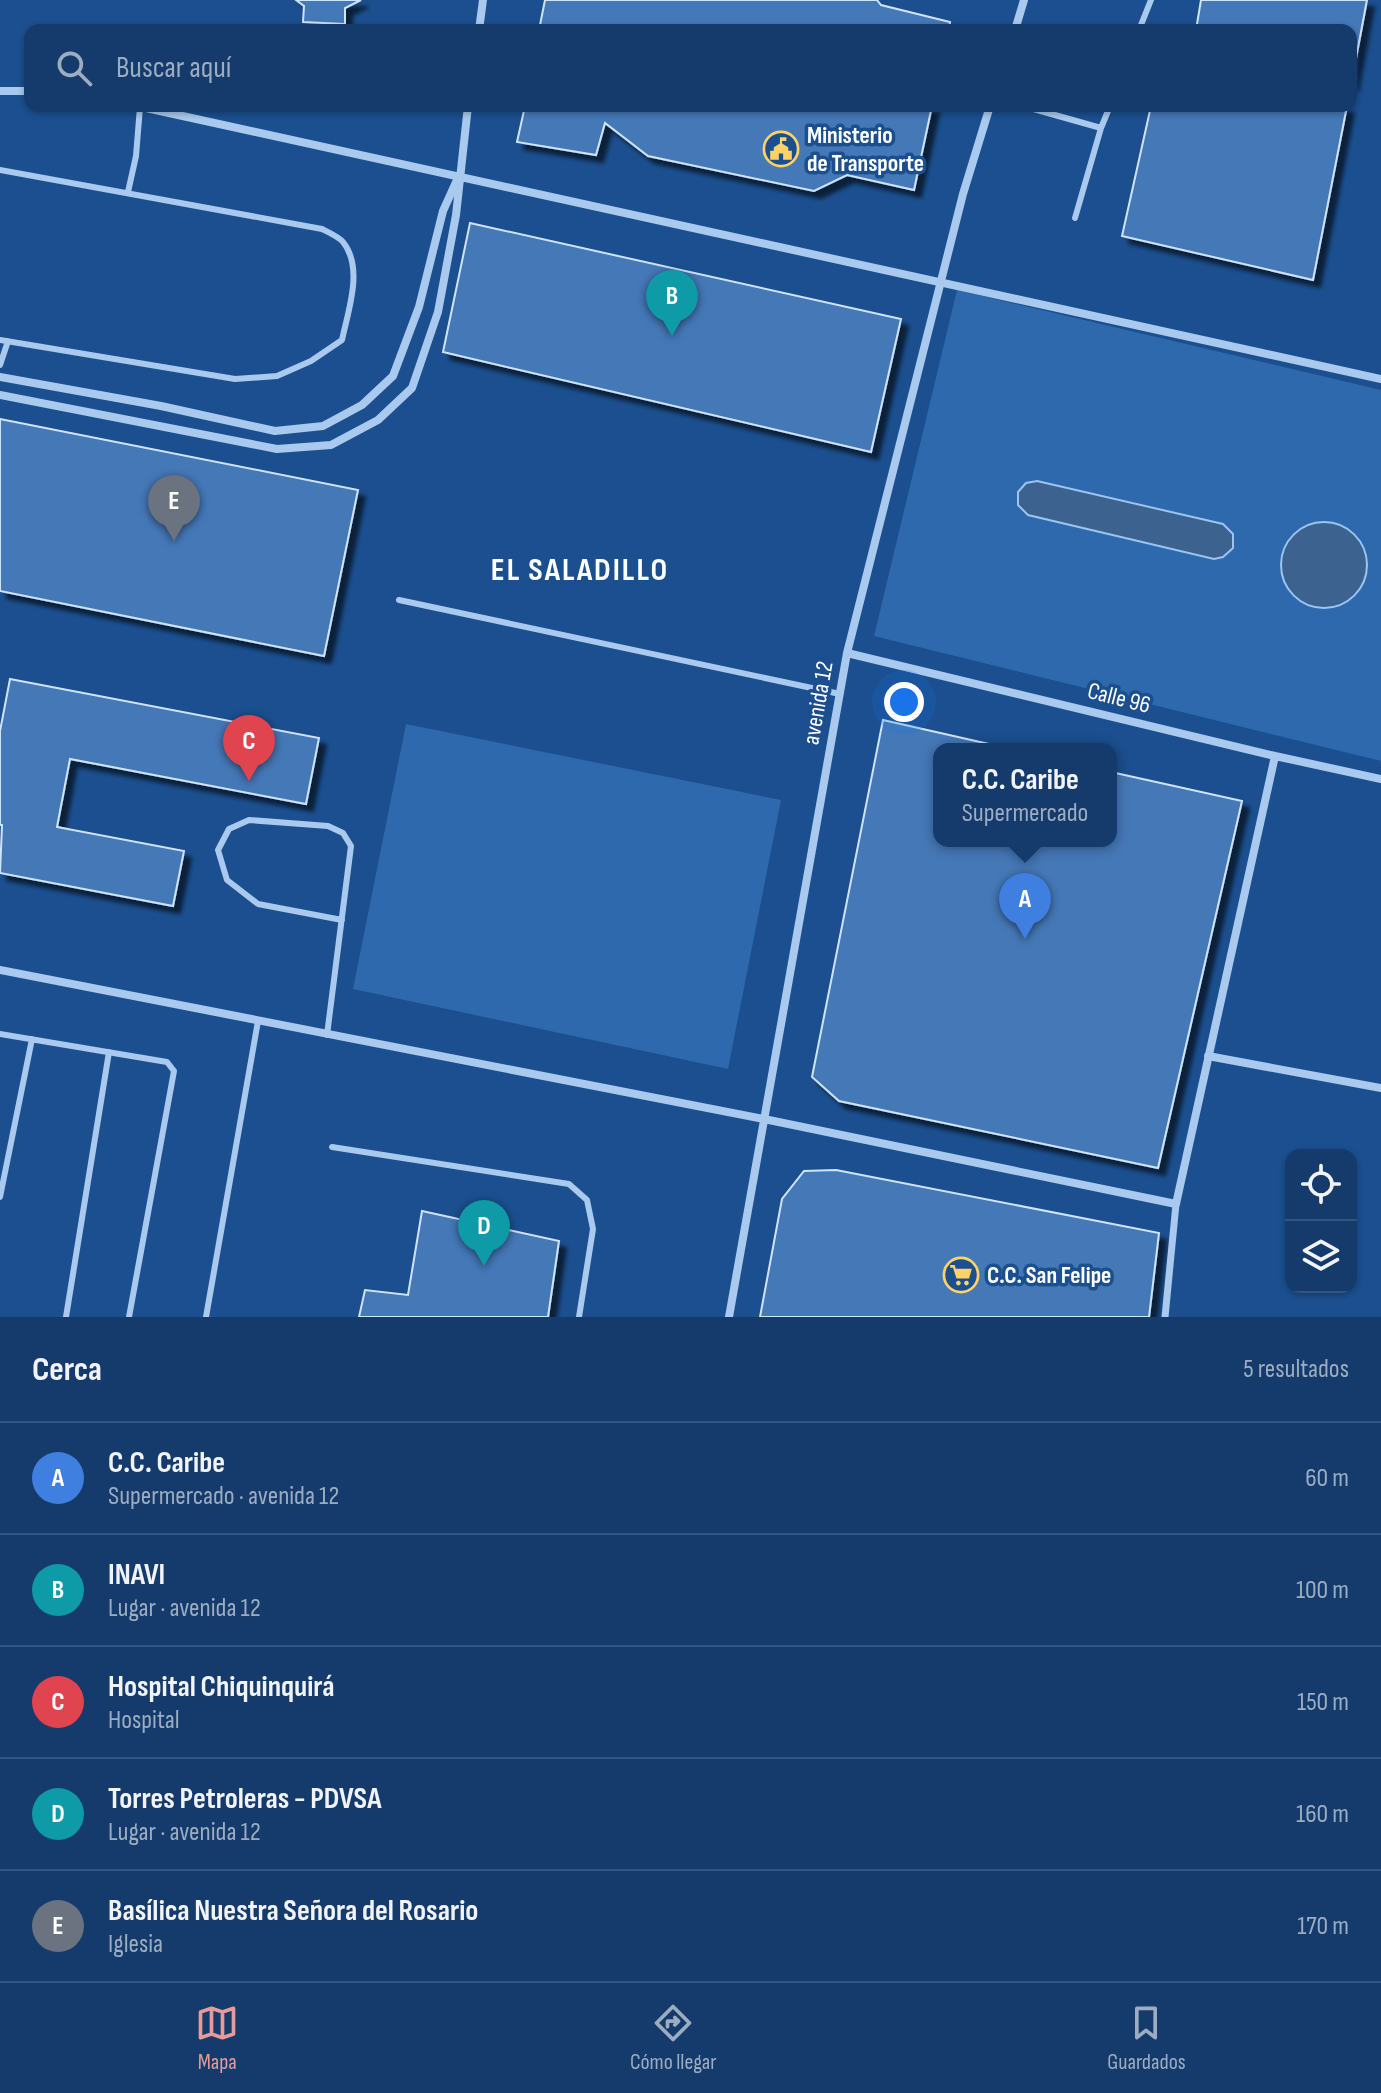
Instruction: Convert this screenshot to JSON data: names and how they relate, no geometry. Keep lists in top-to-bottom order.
{
  "streets": {
    "street": ["Calle 96", "avenida 12"]
  },
  "crossings": [
    ["Calle 96", "avenida 12"]
  ],
  "districts": ["EL SALADILLO"],
  "places": {
    "public building": ["Ministerio de Transporte"],
    "supermarket": ["C.C. San Felipe"]
  },
  "page": {
    "search": "Buscar aquí",
    "pins": [
      "B",
      "E",
      "C",
      "A",
      "D"
    ],
    "popup": ["C.C. Caribe", "Supermercado"],
    "heading": ["Cerca", "5 resultados"],
    "list": [
      {
        "mark": "A",
        "name": "C.C. Caribe",
        "note": "Supermercado · avenida 12",
        "value": "60 m"
      },
      {
        "mark": "B",
        "name": "INAVI",
        "note": "Lugar · avenida 12",
        "value": "100 m"
      },
      {
        "mark": "C",
        "name": "Hospital Chiquinquirá",
        "note": "Hospital",
        "value": "150 m"
      },
      {
        "mark": "D",
        "name": "Torres Petroleras - PDVSA",
        "note": "Lugar · avenida 12",
        "value": "160 m"
      },
      {
        "mark": "E",
        "name": "Basílica Nuestra Señora del Rosario",
        "note": "Iglesia",
        "value": "170 m"
      }
    ],
    "nav": ["Mapa", "Cómo llegar", "Guardados"]
  }
}
